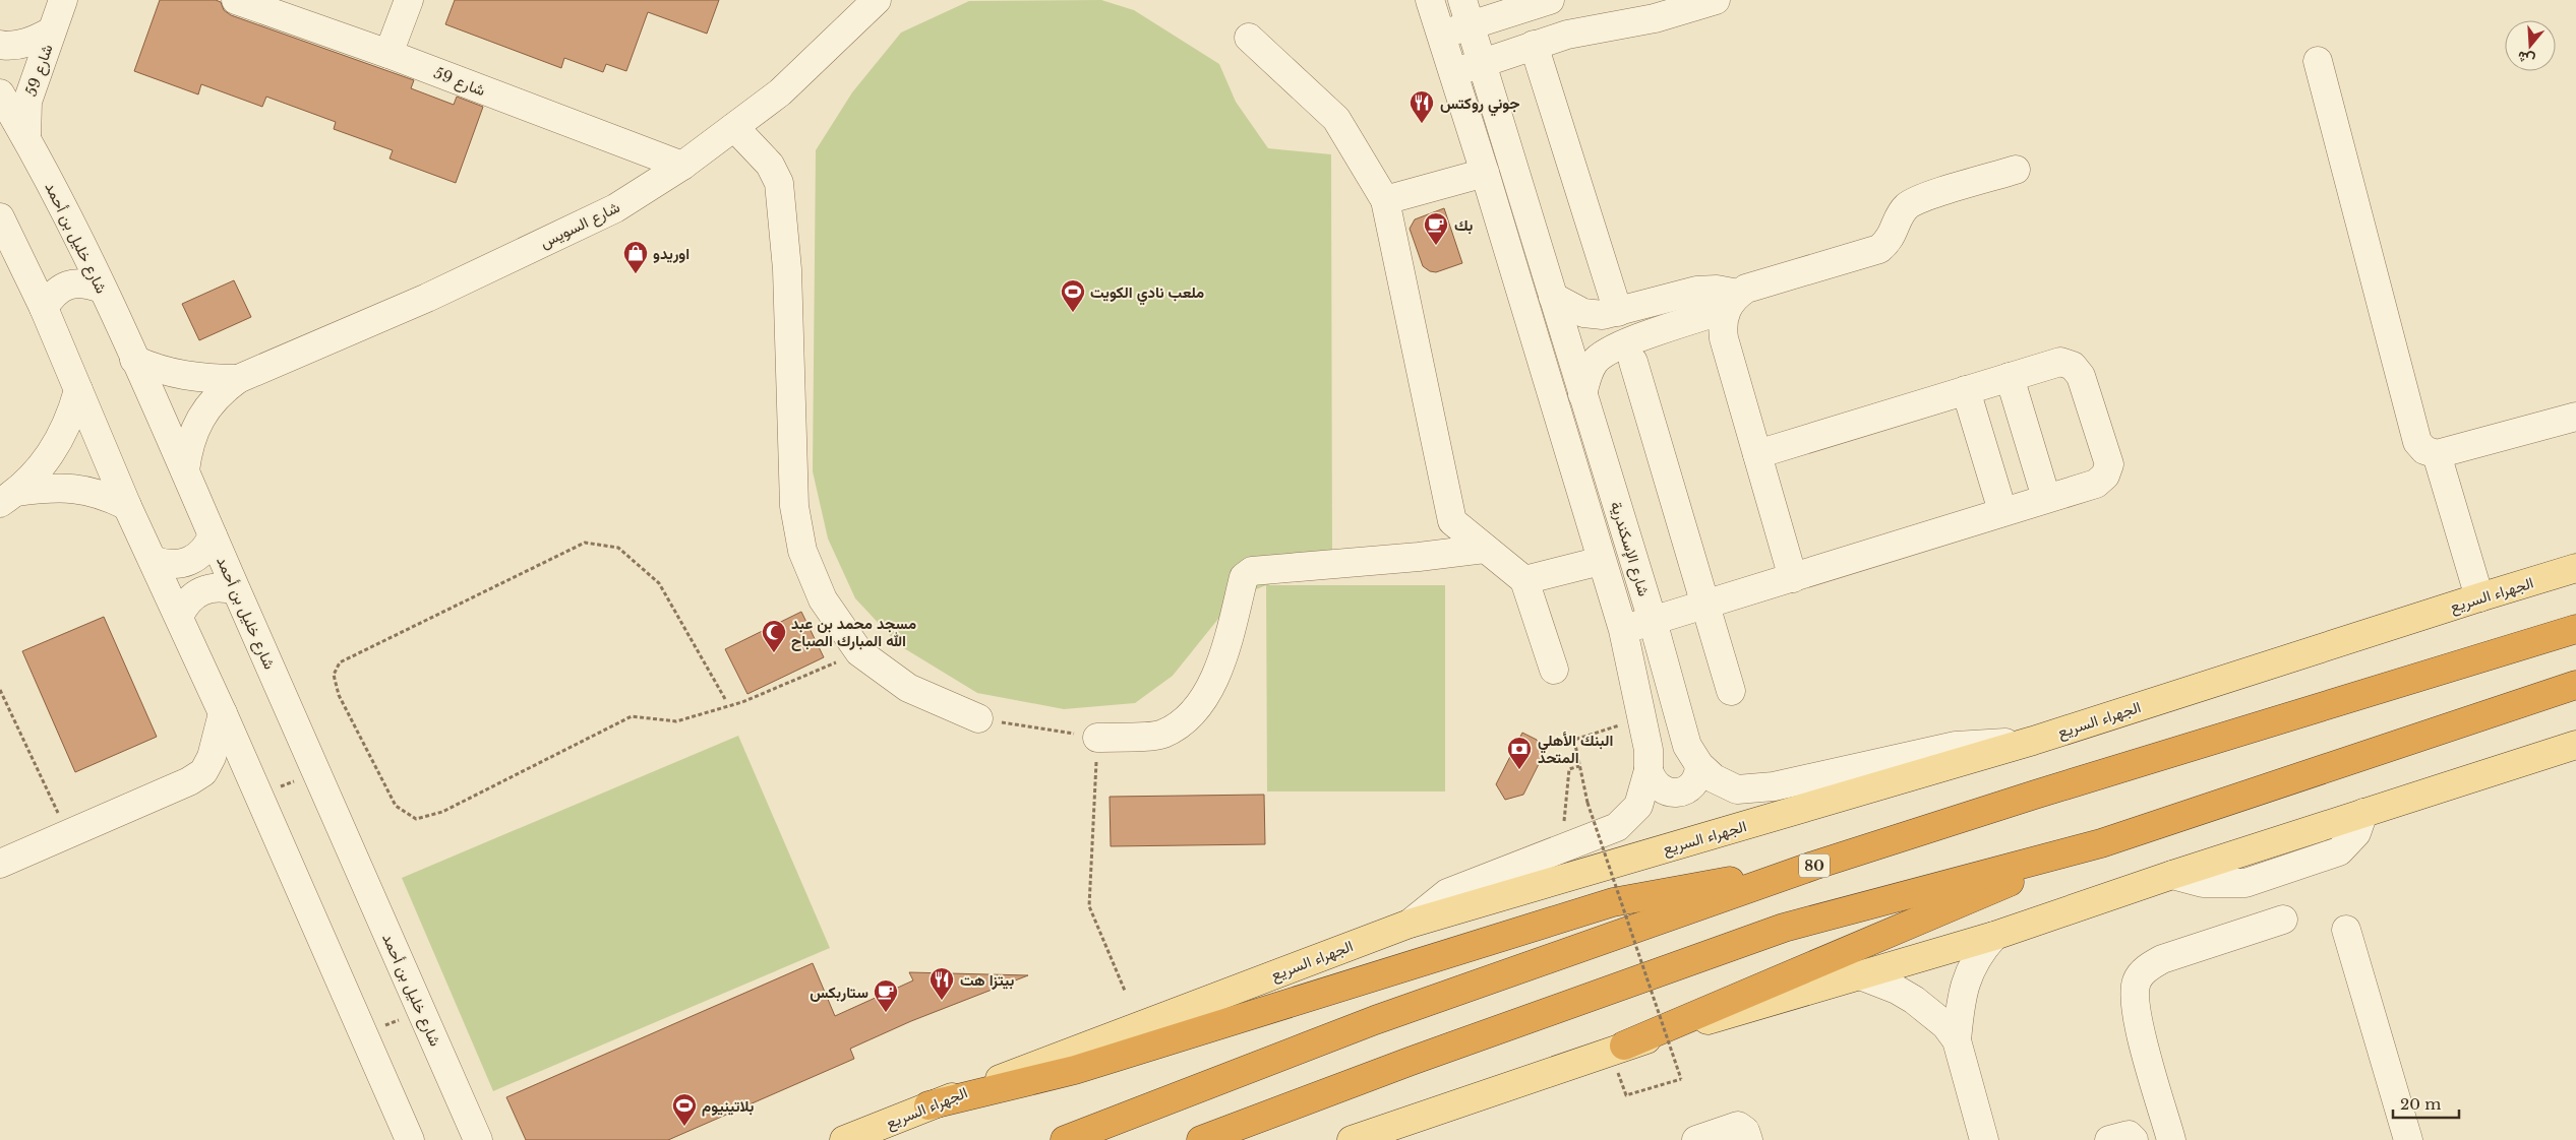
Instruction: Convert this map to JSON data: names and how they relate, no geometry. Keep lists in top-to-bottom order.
{
  "streets": {
    "highway": ["80"],
    "main road": ["الجهراء السريع"],
    "street": [
      "شارع 59",
      "شارع السويس",
      "شارع خليل بن أحمد",
      "شارع الإسكندرية"
    ]
  },
  "crossings": [
    ["شارع 59", "شارع السويس"],
    ["شارع 59", "شارع خليل بن أحمد"],
    ["شارع السويس", "شارع خليل بن أحمد"],
    ["شارع الإسكندرية", "الجهراء السريع"]
  ],
  "places": {
    "restaurant": ["جوني روكتس", "بيتزا هت"],
    "cafe": ["بك", "ستاربكس"],
    "shop": ["اوريدو"],
    "sports": ["ملعب نادي الكويت", "بلاتينيوم"],
    "mosque": ["مسجد محمد بن عبد الله المبارك الصباح"],
    "bank": ["البنك الأهلي المتحد"]
  },
  "scale_bar": "20 m",
  "north": "bottom"
}
